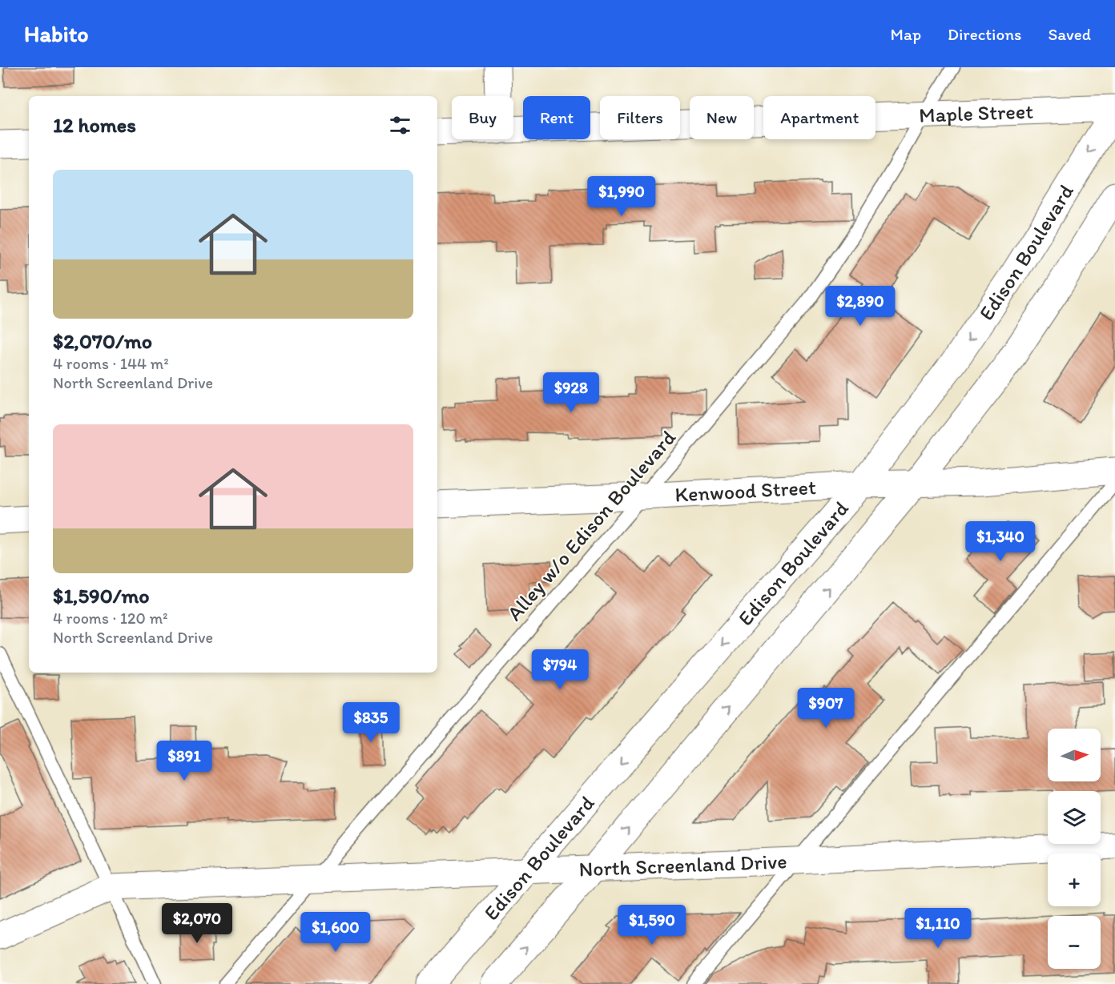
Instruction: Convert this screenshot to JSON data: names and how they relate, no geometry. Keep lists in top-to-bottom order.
{
  "streets": {
    "street": [
      "Maple Street",
      "Edison Boulevard",
      "Kenwood Street",
      "North Screenland Drive"
    ],
    "lane": ["Alley w/o Edison Boulevard"]
  },
  "crossings": [
    ["Maple Street", "Edison Boulevard"],
    ["Maple Street", "Alley w/o Edison Boulevard"],
    ["Edison Boulevard", "Kenwood Street"],
    ["Edison Boulevard", "North Screenland Drive"],
    ["Kenwood Street", "Alley w/o Edison Boulevard"],
    ["Alley w/o Edison Boulevard", "North Screenland Drive"]
  ],
  "north": "right",
  "page": {
    "header": "Habito",
    "nav": ["Map", "Directions", "Saved"],
    "chip": [
      "Buy",
      "Rent",
      "Filters",
      "New",
      "Apartment"
    ],
    "heading": "12 homes",
    "list": [
      {
        "name": "$2,070/mo",
        "note": "4 rooms · 144 m² · North Screenland Drive"
      },
      {
        "name": "$1,590/mo",
        "note": "4 rooms · 120 m² · North Screenland Drive"
      }
    ],
    "price": [
      "$1,990",
      "$2,890",
      "$928",
      "$1,340",
      "$794",
      "$907",
      "$835",
      "$891",
      "$2,070",
      "$1,590",
      "$1,110",
      "$1,600"
    ],
    "map_buttons": ["+", "−"]
  }
}
